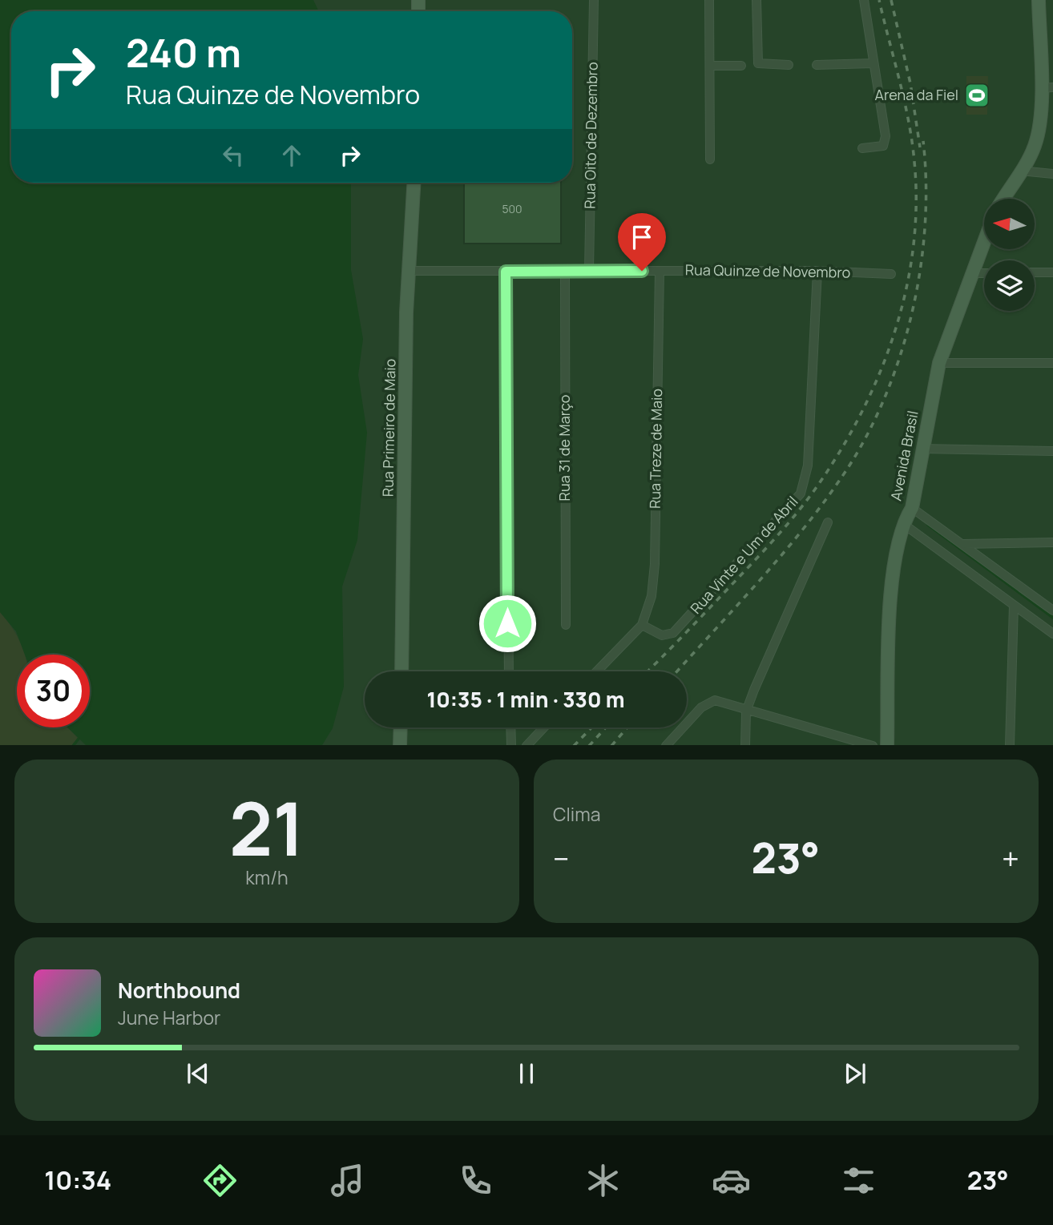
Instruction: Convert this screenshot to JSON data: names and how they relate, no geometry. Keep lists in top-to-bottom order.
{
  "streets": {
    "street": [
      "Rua Oito de Dezembro",
      "Rua Quinze de Novembro",
      "Rua Primeiro de Maio",
      "Rua 31 de Março",
      "Rua Treze de Maio",
      "Avenida Brasil",
      "Rua Vinte e Um de Abril"
    ]
  },
  "crossings": [
    ["Rua Oito de Dezembro", "Rua Quinze de Novembro"],
    ["Rua Quinze de Novembro", "Rua Primeiro de Maio"],
    ["Rua Quinze de Novembro", "Rua 31 de Março"],
    ["Rua Quinze de Novembro", "Rua Treze de Maio"],
    ["Rua Quinze de Novembro", "Rua Vinte e Um de Abril"],
    ["Rua Treze de Maio", "Rua Vinte e Um de Abril"]
  ],
  "places": {
    "sports": ["Arena da Fiel"]
  },
  "house_numbers": ["500"],
  "north": "left",
  "page": {
    "turn": ["240 m", "Rua Quinze de Novembro"],
    "limit": "30",
    "trip": "10:35 · 1 min · 330 m",
    "tile": [
      ["21", "km/h"],
      "Clima"
    ],
    "heat": ["−", "23°", "+"],
    "song": ["Northbound", "June Harbor"],
    "tabs": ["10:34", "23°"]
  }
}
